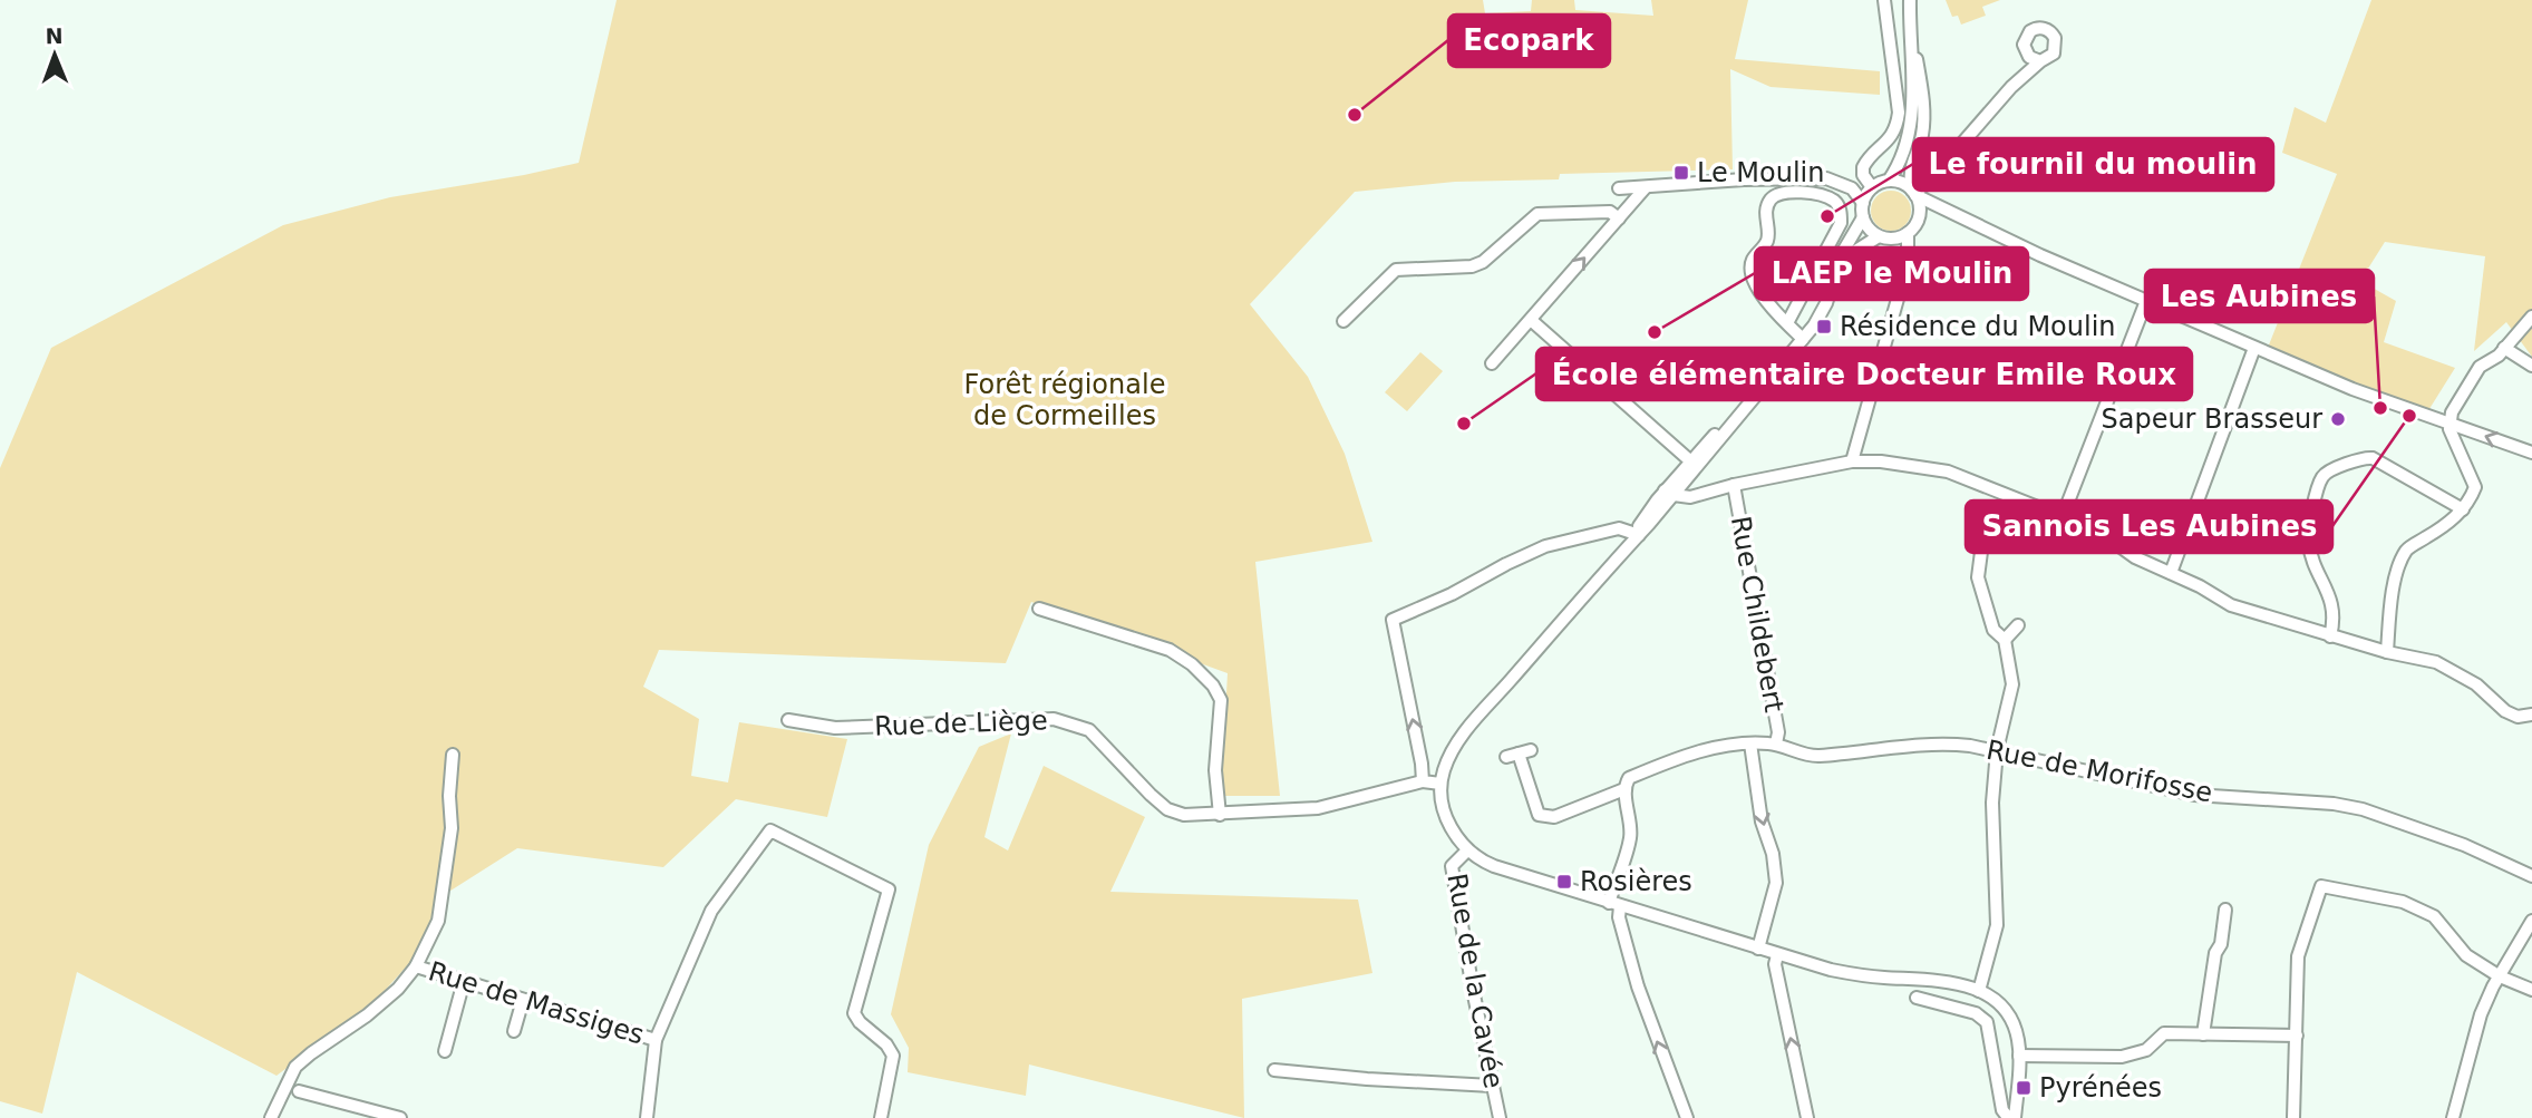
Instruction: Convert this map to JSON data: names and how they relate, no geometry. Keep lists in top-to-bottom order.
{
  "streets": {
    "street": [
      "Rue Childebert",
      "Rue de Liège",
      "Rue de Morifosse",
      "Rue de la Cavée",
      "Rue de Massiges"
    ]
  },
  "crossings": [
    ["Rue Childebert", "Rue de Morifosse"]
  ],
  "one_way": ["Rue Childebert"],
  "parks": ["Forêt régionale de Cormeilles"],
  "places": {
    "other": [
      "Ecopark",
      "Le fournil du moulin",
      "LAEP le Moulin",
      "Les Aubines",
      "Sannois Les Aubines",
      "Sapeur Brasseur",
      "École élémentaire Docteur Emile Roux"
    ],
    "transit": [
      "Le Moulin",
      "Résidence du Moulin",
      "Rosières",
      "Pyrénées"
    ]
  },
  "north": "top"
}
